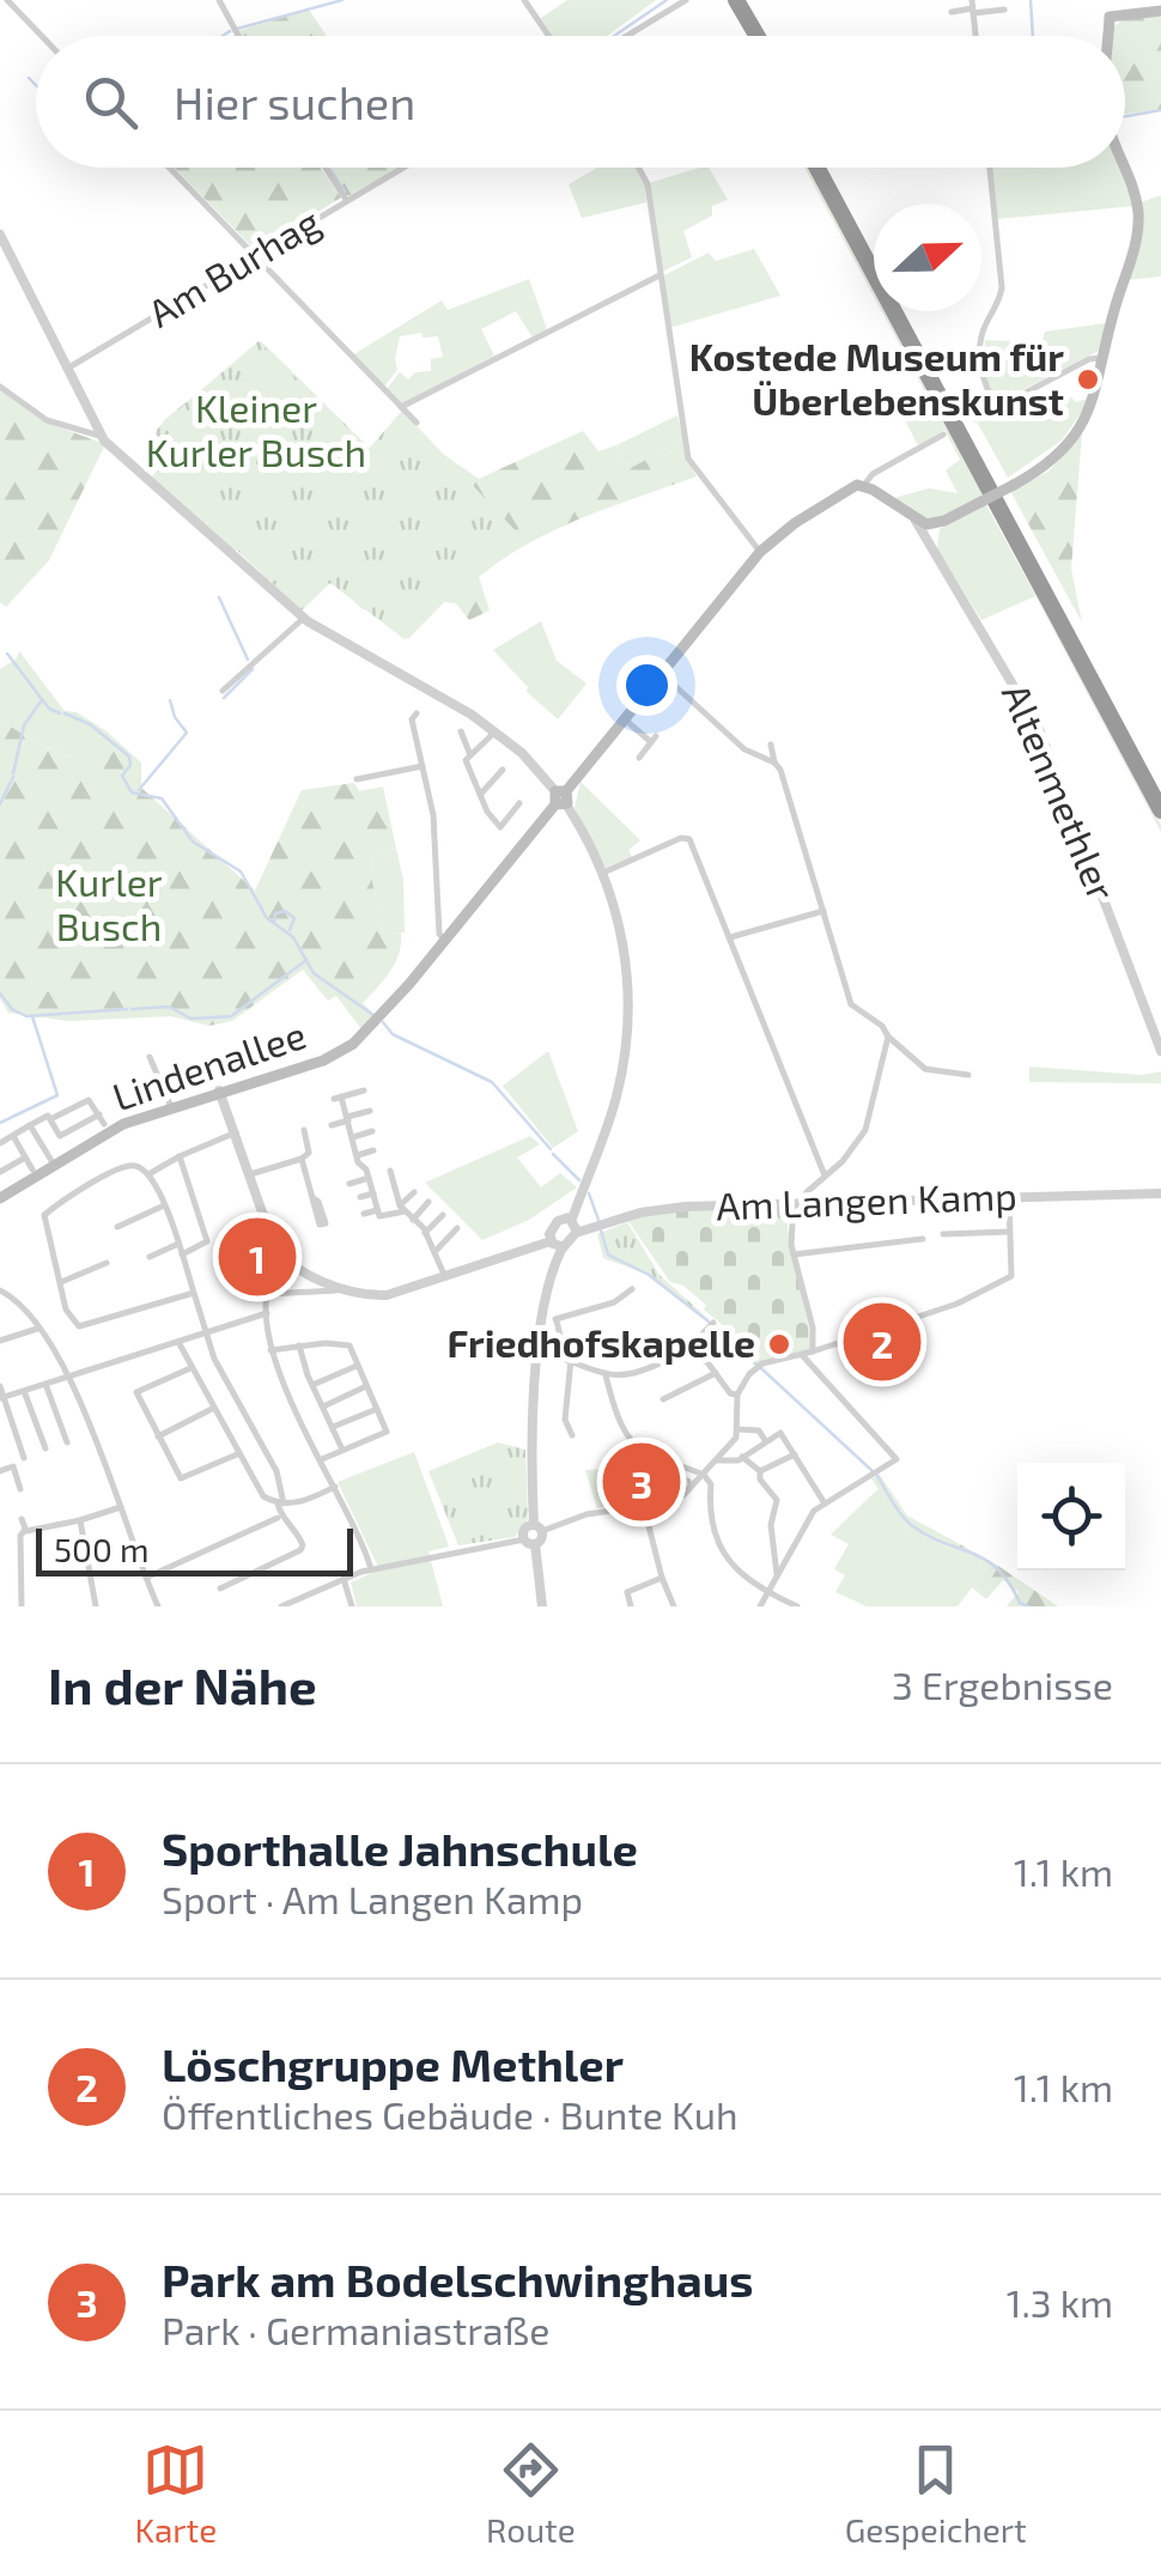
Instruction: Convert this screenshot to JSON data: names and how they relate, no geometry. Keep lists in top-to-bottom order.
{
  "streets": {
    "main road": ["Lindenallee"],
    "street": ["Am Burhag", "Altenmethler", "Am Langen Kamp"]
  },
  "parks": ["Kleiner Kurler Busch", "Kurler Busch"],
  "places": ["Kostede Museum für Überlebenskunst", "Friedhofskapelle"],
  "scale_bar": "500 m",
  "north": "right",
  "page": {
    "search": "Hier suchen",
    "pins": ["1", "2", "3"],
    "scale": "500 m",
    "heading": ["In der Nähe", "3 Ergebnisse"],
    "list": [
      {
        "mark": "1",
        "name": "Sporthalle Jahnschule",
        "note": "Sport · Am Langen Kamp",
        "value": "1.1 km"
      },
      {
        "mark": "2",
        "name": "Löschgruppe Methler",
        "note": "Öffentliches Gebäude · Bunte Kuh",
        "value": "1.1 km"
      },
      {
        "mark": "3",
        "name": "Park am Bodelschwinghaus",
        "note": "Park · Germaniastraße",
        "value": "1.3 km"
      }
    ],
    "nav": ["Karte", "Route", "Gespeichert"]
  }
}
